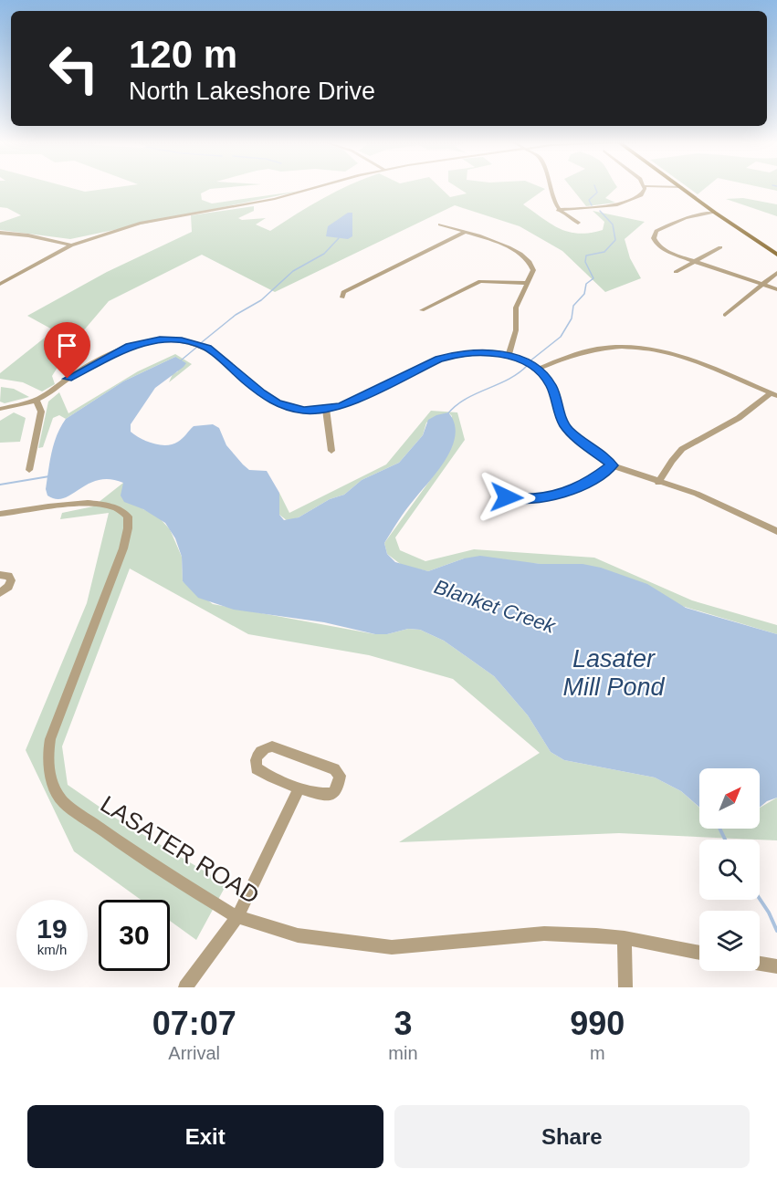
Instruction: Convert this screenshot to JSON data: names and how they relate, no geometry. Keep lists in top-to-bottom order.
{
  "streets": {
    "street": ["LASATER ROAD"]
  },
  "water": ["Blanket Creek", "Lasater Mill Pond"],
  "north": "top right",
  "page": {
    "turn": ["120 m", "North Lakeshore Drive"],
    "speed": "19 km/h",
    "limit": "30",
    "eta": [
      "07:07",
      "Arrival",
      "3",
      "min",
      "990",
      "m"
    ],
    "buttons": ["Exit", "Share"]
  }
}
